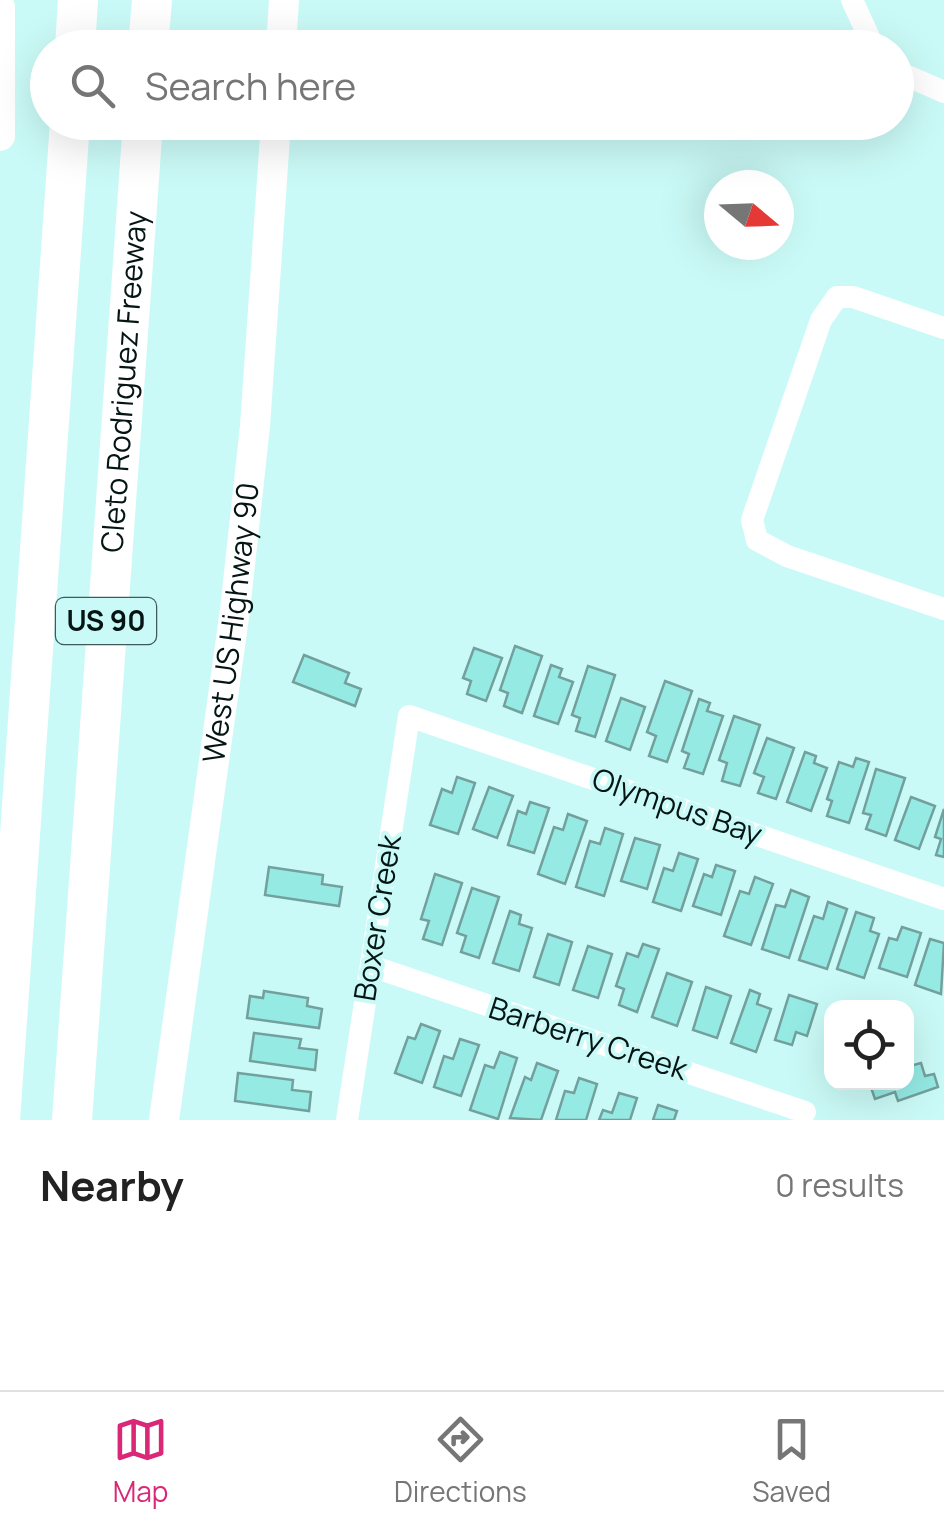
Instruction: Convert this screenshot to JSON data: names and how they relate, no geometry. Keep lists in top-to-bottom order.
{
  "streets": {
    "highway": ["Cleto Rodriguez Freeway", "US 90"],
    "main road": ["West US Highway 90"],
    "street": ["Olympus Bay", "Boxer Creek", "Barberry Creek"]
  },
  "crossings": [
    ["Olympus Bay", "Boxer Creek"],
    ["Boxer Creek", "Barberry Creek"]
  ],
  "north": "right",
  "page": {
    "search": "Search here",
    "heading": ["Nearby", "0 results"],
    "nav": ["Map", "Directions", "Saved"]
  }
}
